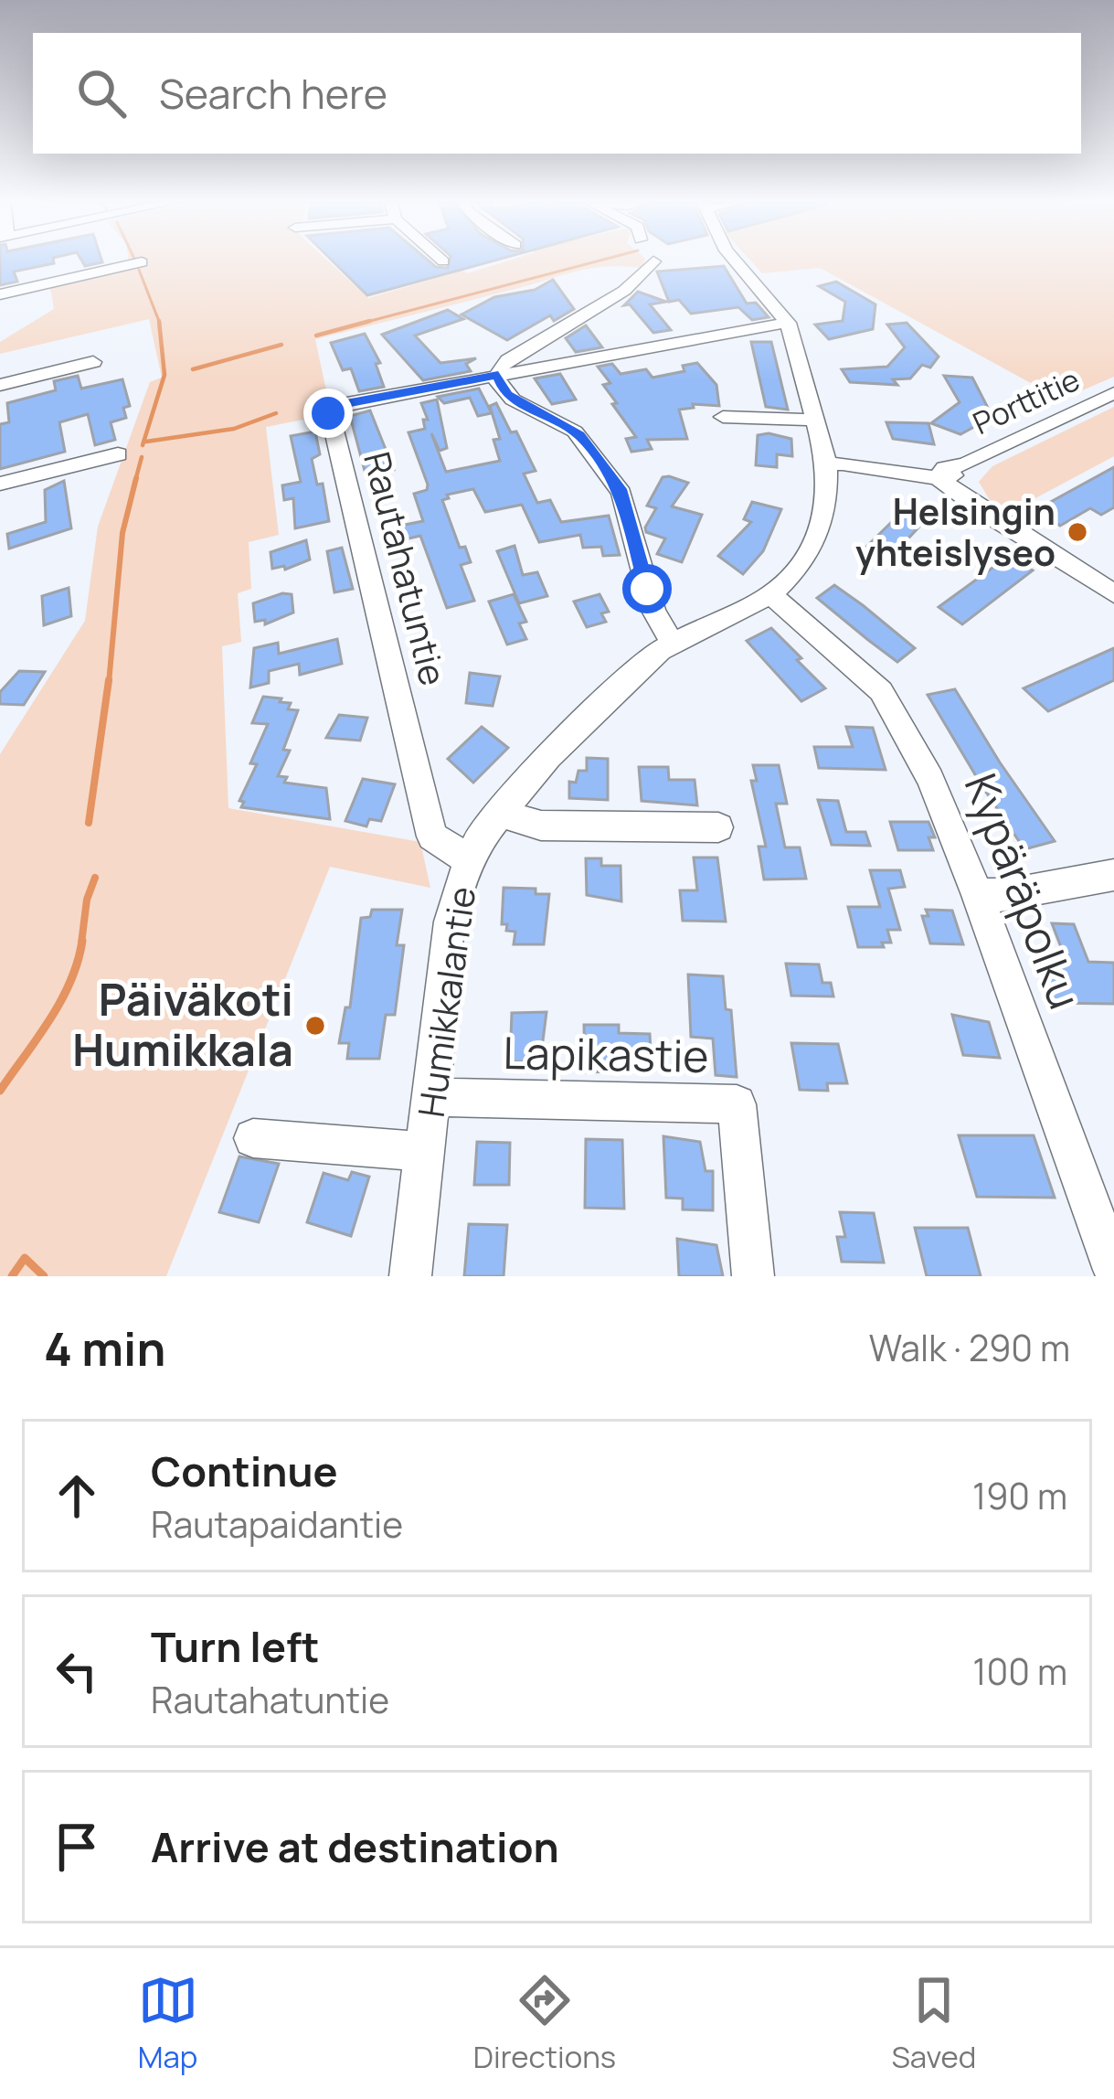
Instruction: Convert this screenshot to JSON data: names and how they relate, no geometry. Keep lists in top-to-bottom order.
{
  "streets": {
    "street": [
      "Porttitie",
      "Rautahatuntie",
      "Kypäräpolku",
      "Humikkalantie",
      "Lapikastie"
    ]
  },
  "crossings": [
    ["Rautahatuntie", "Humikkalantie"],
    ["Kypäräpolku", "Humikkalantie"],
    ["Humikkalantie", "Lapikastie"]
  ],
  "places": ["Helsingin yhteislyseo", "Päiväkoti Humikkala"],
  "page": {
    "search": "Search here",
    "heading": ["4 min", "Walk · 290 m"],
    "list": [
      ["Continue", "Rautapaidantie", "190 m"],
      ["Turn left", "Rautahatuntie", "100 m"],
      "Arrive at destination"
    ],
    "nav": ["Map", "Directions", "Saved"]
  }
}
